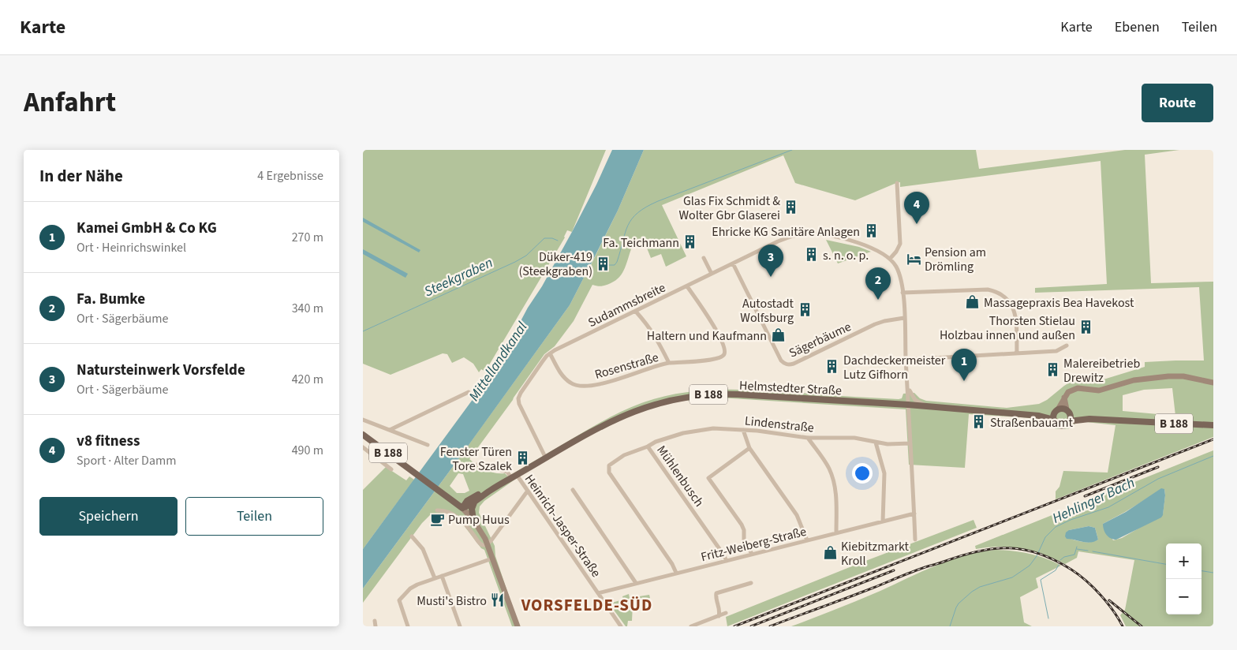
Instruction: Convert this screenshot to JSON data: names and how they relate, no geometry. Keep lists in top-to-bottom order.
{
  "streets": {
    "main road": ["Helmstedter Straße", "B 188"],
    "street": [
      "Sudammsbreite",
      "Sägerbäume",
      "Rosenstraße",
      "Lindenstraße",
      "Mühlenbusch",
      "Heinrich-Jasper-Straße",
      "Fritz-Weiberg-Straße"
    ]
  },
  "crossings": [
    ["Sudammsbreite", "Sägerbäume"],
    ["Sudammsbreite", "Rosenstraße"],
    ["Sudammsbreite", "Helmstedter Straße"],
    ["Sudammsbreite", "Lindenstraße"],
    ["Sudammsbreite", "Fritz-Weiberg-Straße"],
    ["Helmstedter Straße", "B 188"],
    ["Helmstedter Straße", "Heinrich-Jasper-Straße"],
    ["Lindenstraße", "Mühlenbusch"],
    ["Mühlenbusch", "Fritz-Weiberg-Straße"],
    ["Heinrich-Jasper-Straße", "Fritz-Weiberg-Straße"]
  ],
  "districts": ["VORSFELDE-SÜD"],
  "water": ["Steekgraben", "Mittellandkanal", "Hehlinger Bach"],
  "places": {
    "building": [
      "Glas Fix Schmidt & Wolter Gbr Glaserei",
      "Ehricke KG Sanitäre Anlagen",
      "Fa. Teichmann",
      "s. n. o. p.",
      "Düker-419 (Steekgraben)",
      "Autostadt Wolfsburg",
      "Thorsten Stielau Holzbau innen und außen",
      "Dachdeckermeister Lutz Gifhorn",
      "Malereibetrieb Drewitz",
      "Straßenbauamt",
      "Fenster Türen Tore Szalek"
    ],
    "hotel": ["Pension am Drömling"],
    "shop": ["Massagepraxis Bea Havekost", "Haltern und Kaufmann", "Kiebitzmarkt Kroll"],
    "cafe": ["Pump Huus"],
    "restaurant": ["Musti's Bistro"]
  },
  "page": {
    "header": "Karte",
    "nav": ["Karte", "Ebenen", "Teilen"],
    "title": "Anfahrt",
    "buttons": [
      "Route",
      ["Speichern", "Teilen"]
    ],
    "heading": ["In der Nähe", "4 Ergebnisse"],
    "pins": [
      "4",
      "3",
      "2",
      "1"
    ],
    "list": [
      {
        "mark": "1",
        "name": "Kamei GmbH & Co KG",
        "note": "Ort · Heinrichswinkel",
        "value": "270 m"
      },
      {
        "mark": "2",
        "name": "Fa. Bumke",
        "note": "Ort · Sägerbäume",
        "value": "340 m"
      },
      {
        "mark": "3",
        "name": "Natursteinwerk Vorsfelde",
        "note": "Ort · Sägerbäume",
        "value": "420 m"
      },
      {
        "mark": "4",
        "name": "v8 fitness",
        "note": "Sport · Alter Damm",
        "value": "490 m"
      }
    ],
    "map_buttons": ["+", "−"]
  }
}
